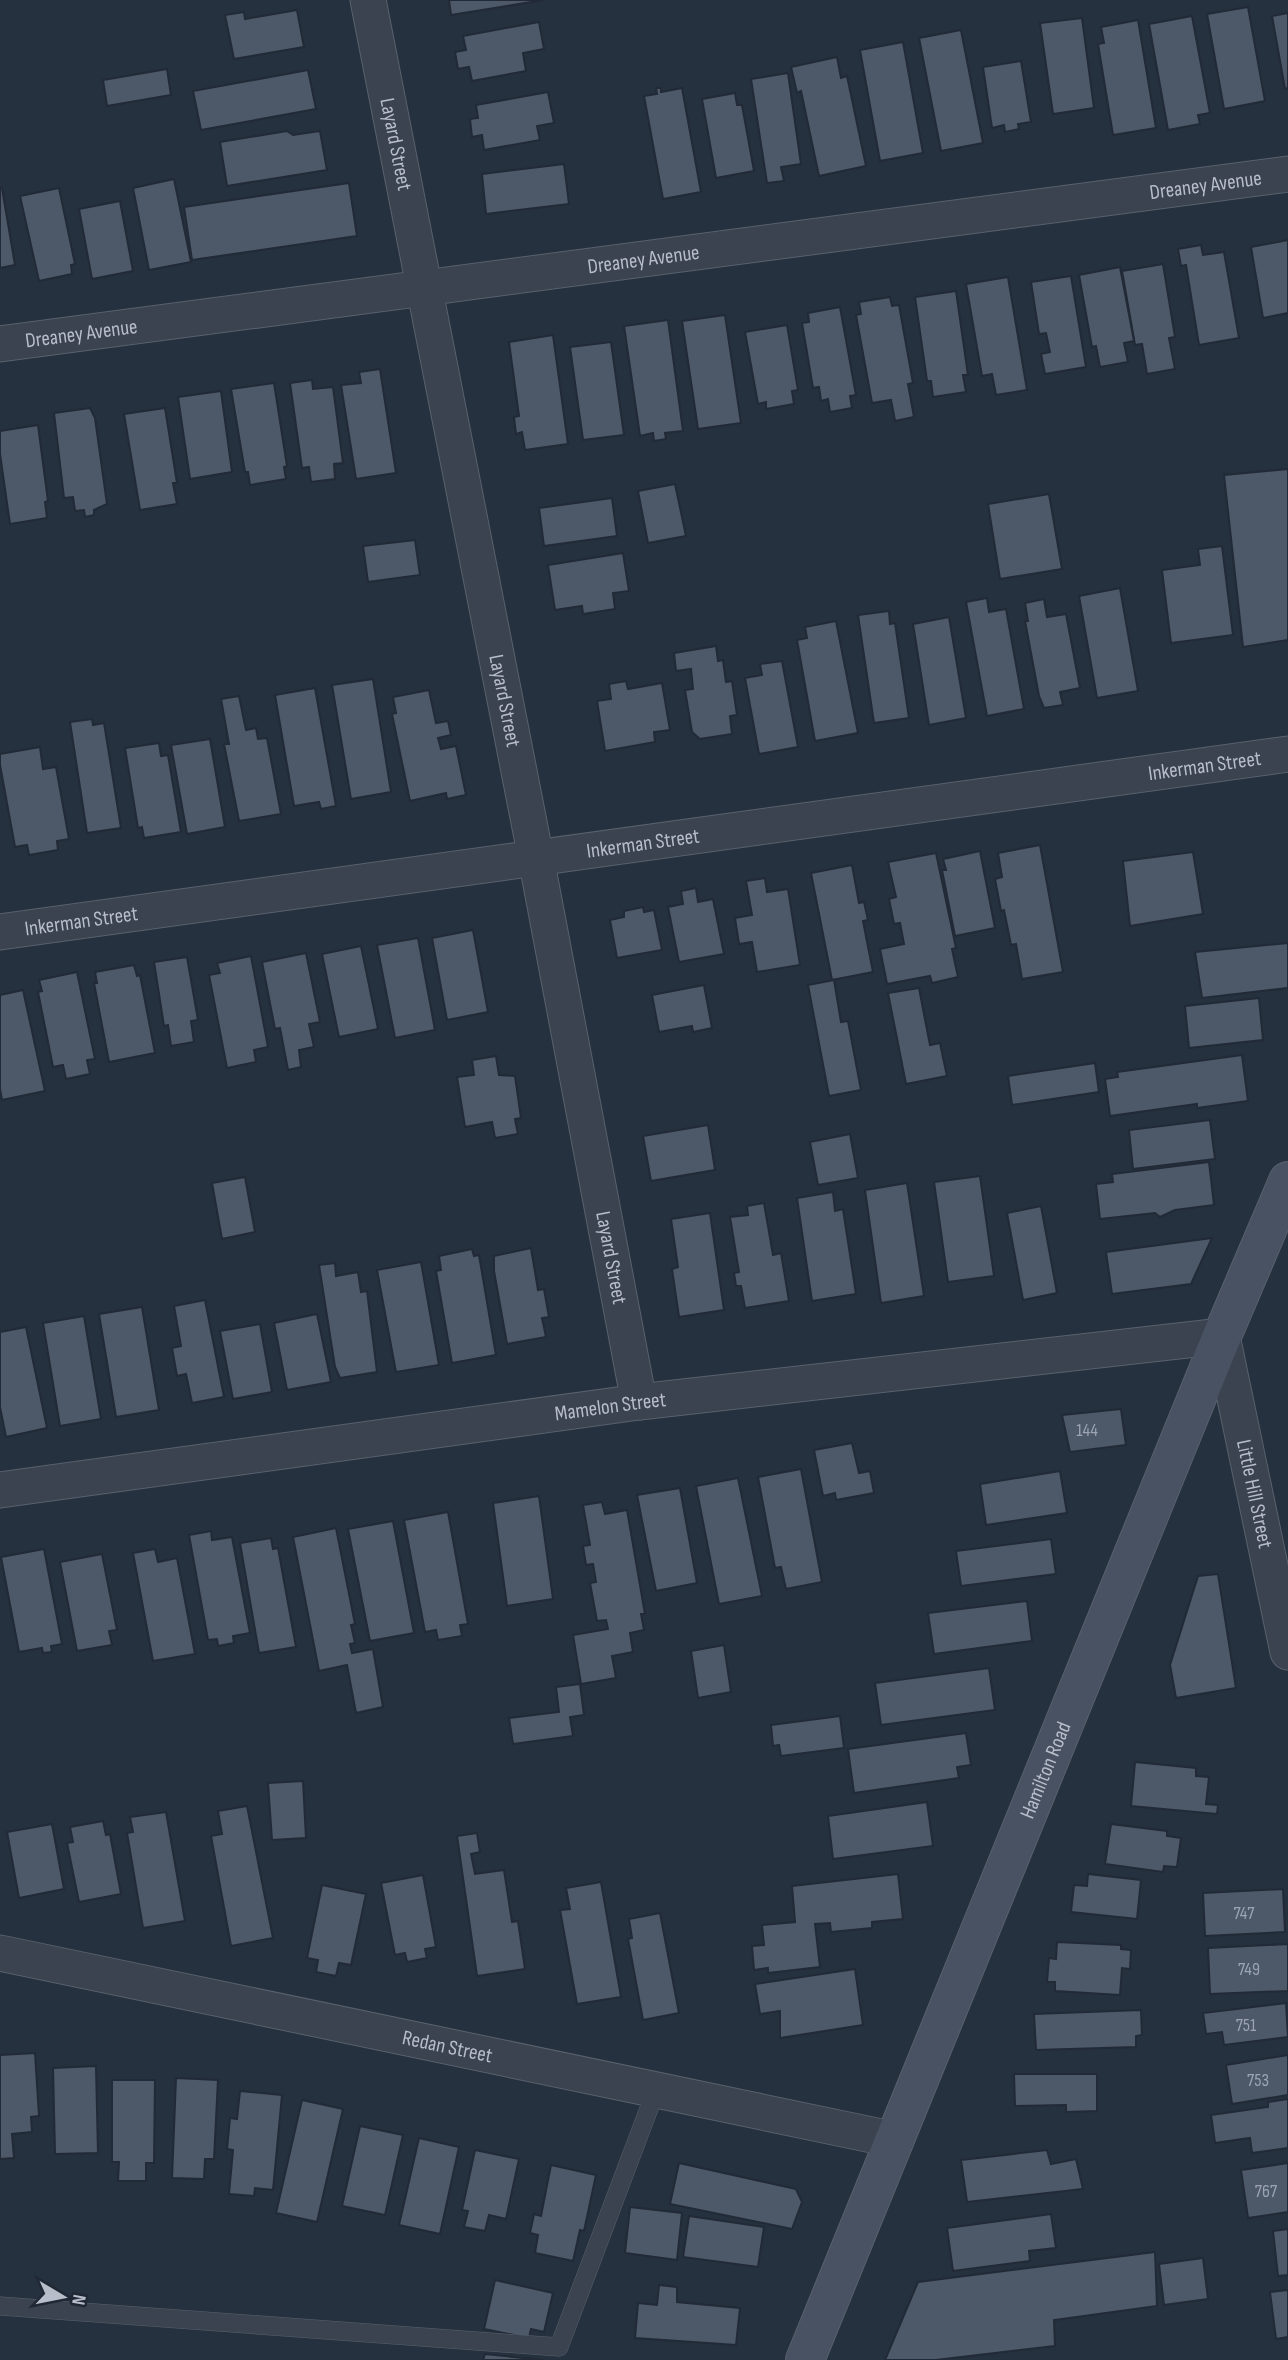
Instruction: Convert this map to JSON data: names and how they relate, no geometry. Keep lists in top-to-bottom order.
{
  "streets": {
    "main road": ["Hamilton Road"],
    "street": [
      "Layard Street",
      "Dreaney Avenue",
      "Inkerman Street",
      "Mamelon Street",
      "Little Hill Street",
      "Redan Street"
    ]
  },
  "crossings": [
    ["Layard Street", "Dreaney Avenue"],
    ["Layard Street", "Inkerman Street"],
    ["Layard Street", "Mamelon Street"],
    ["Mamelon Street", "Little Hill Street"],
    ["Mamelon Street", "Hamilton Road"],
    ["Little Hill Street", "Hamilton Road"],
    ["Hamilton Road", "Redan Street"]
  ],
  "house_numbers": [
    "144",
    "747",
    "749",
    "751",
    "753",
    "767"
  ],
  "north": "right"
}
